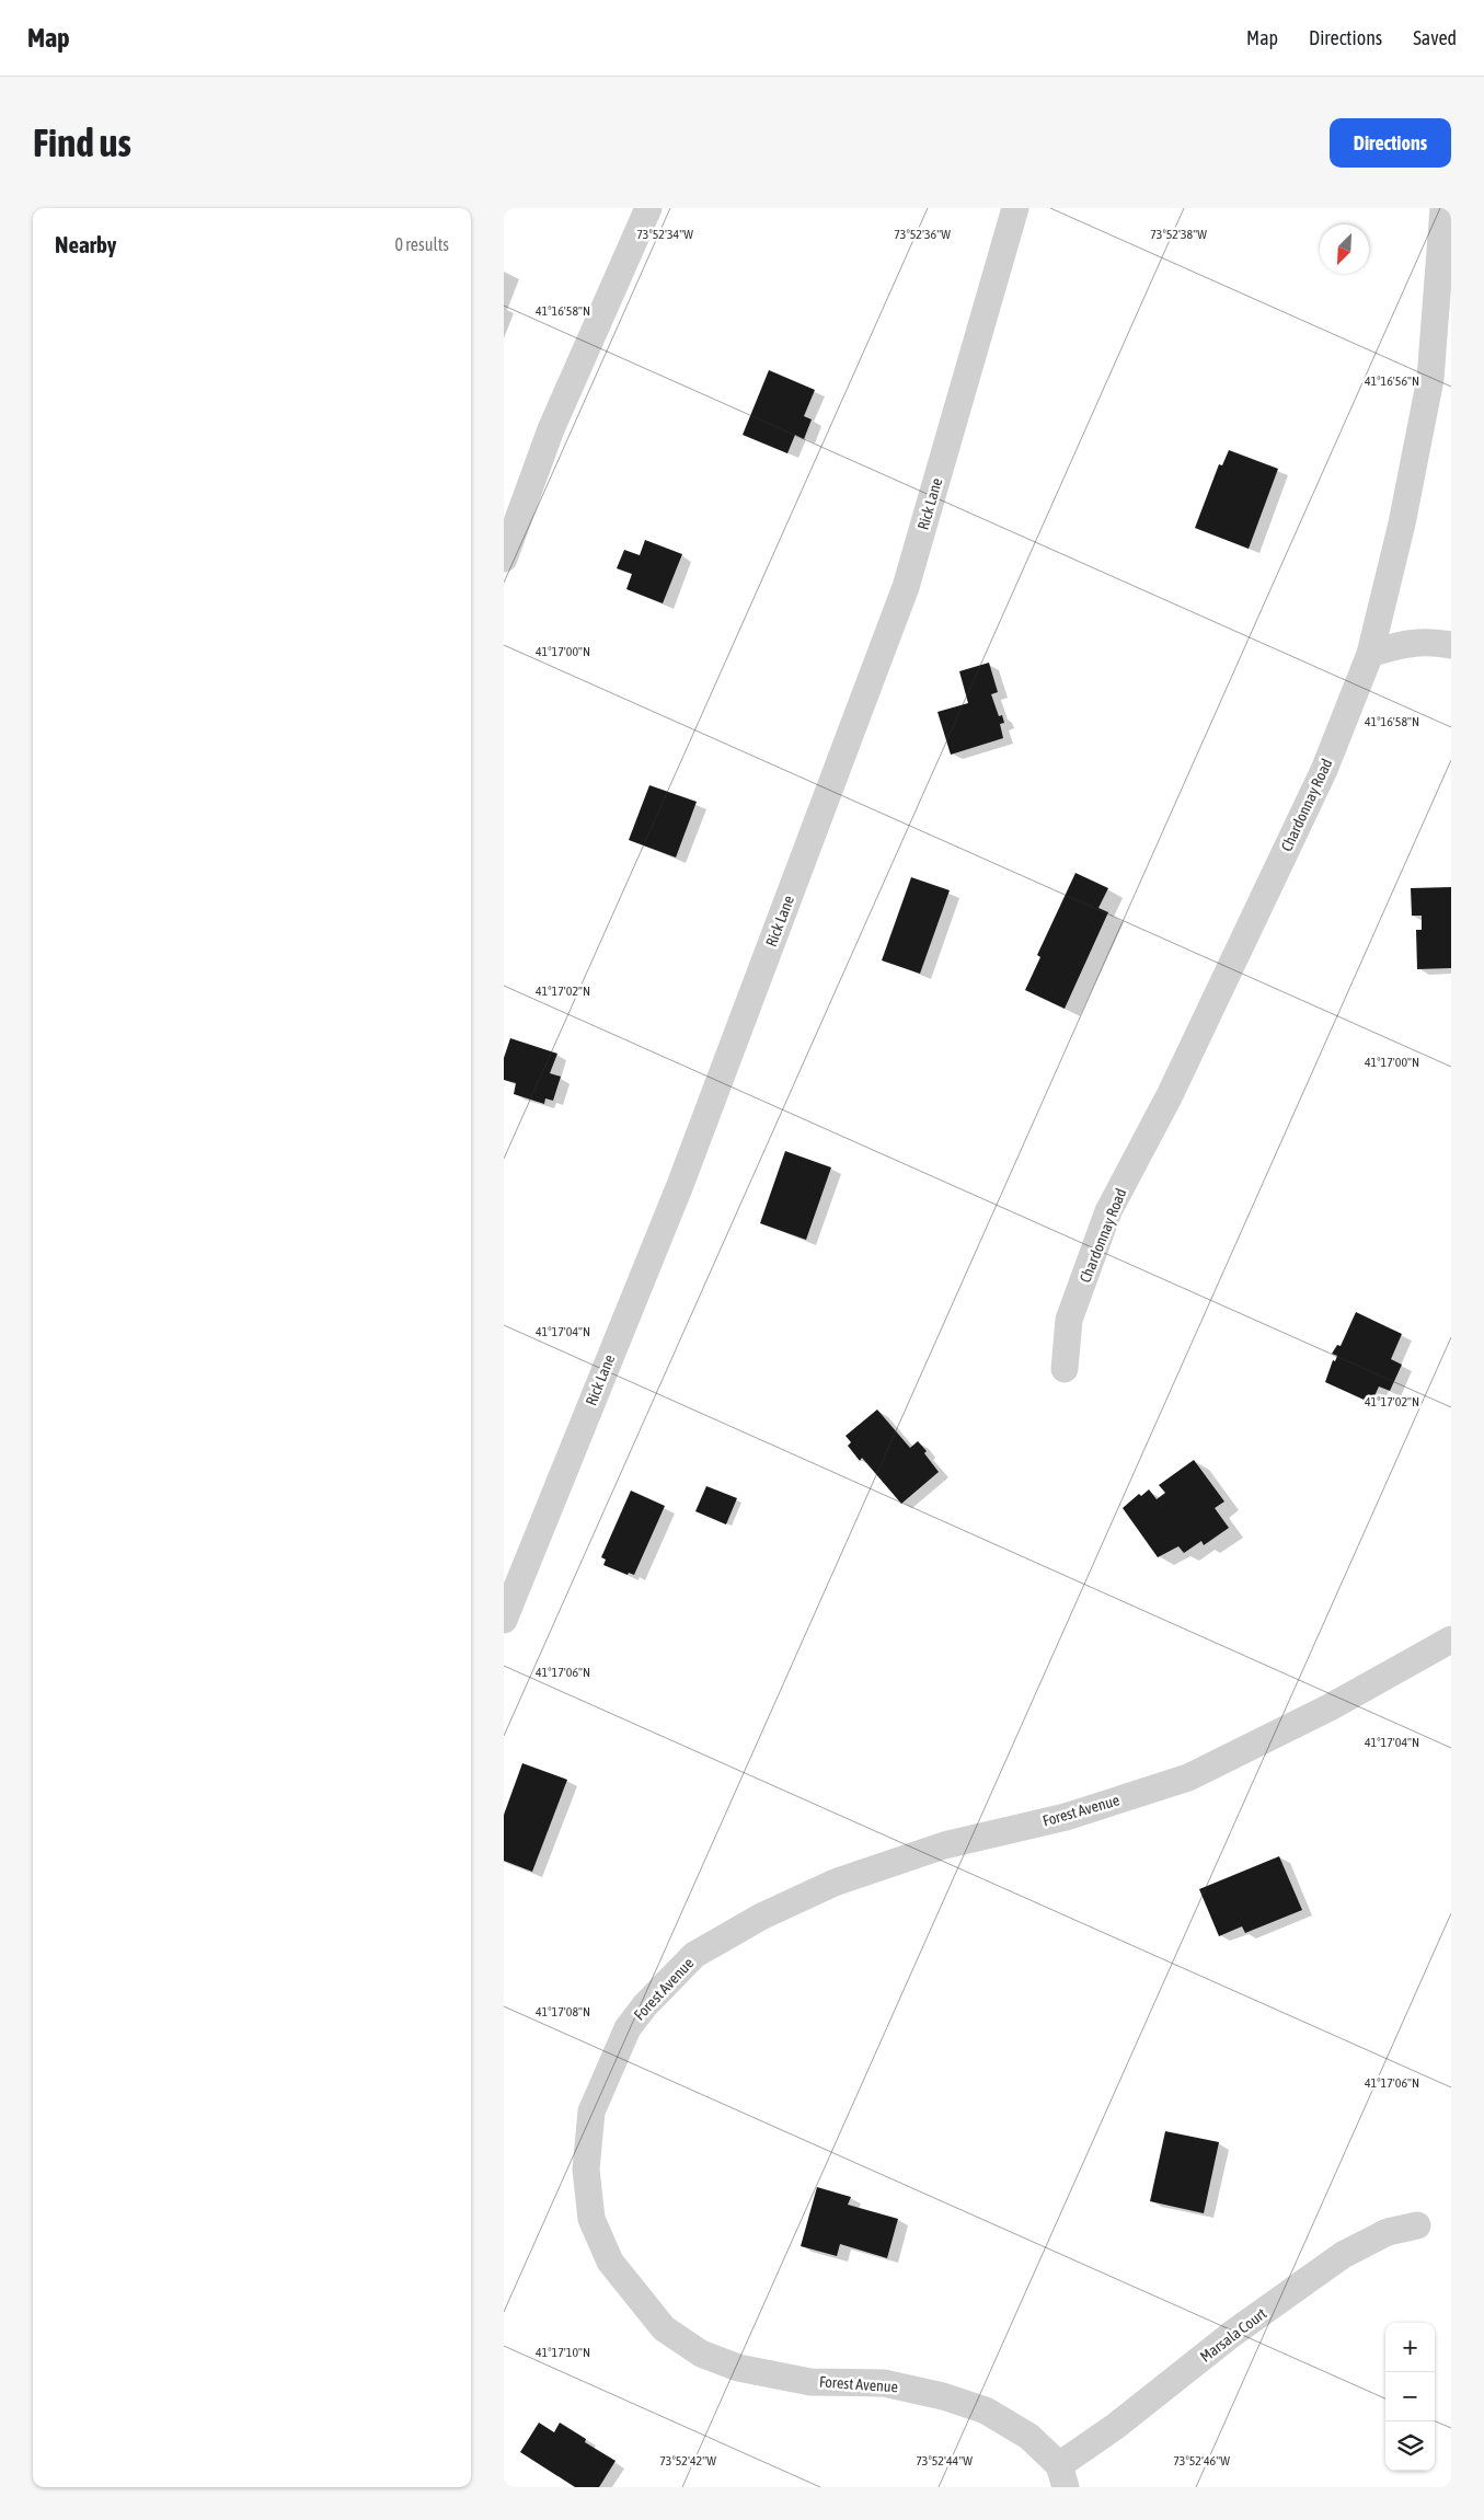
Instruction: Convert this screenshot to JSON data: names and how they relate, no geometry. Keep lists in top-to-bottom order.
{
  "streets": {
    "street": [
      "Rick Lane",
      "Chardonnay Road",
      "Forest Avenue",
      "Marsala Court"
    ]
  },
  "crossings": [
    ["Forest Avenue", "Marsala Court"]
  ],
  "north": "bottom left",
  "page": {
    "header": "Map",
    "nav": ["Map", "Directions", "Saved"],
    "buttons": "Directions",
    "title": "Find us",
    "heading": ["Nearby", "0 results"],
    "map_buttons": ["+", "−"]
  },
  "coordinates": [
    "73°52'38\"W",
    "73°52'34\"W",
    "73°52'36\"W",
    "41°16'58\"N",
    "41°16'56\"N",
    "41°17'00\"N",
    "41°17'02\"N",
    "41°17'04\"N",
    "41°17'06\"N",
    "41°17'08\"N",
    "41°17'10\"N",
    "73°52'42\"W",
    "73°52'44\"W",
    "73°52'46\"W"
  ]
}
